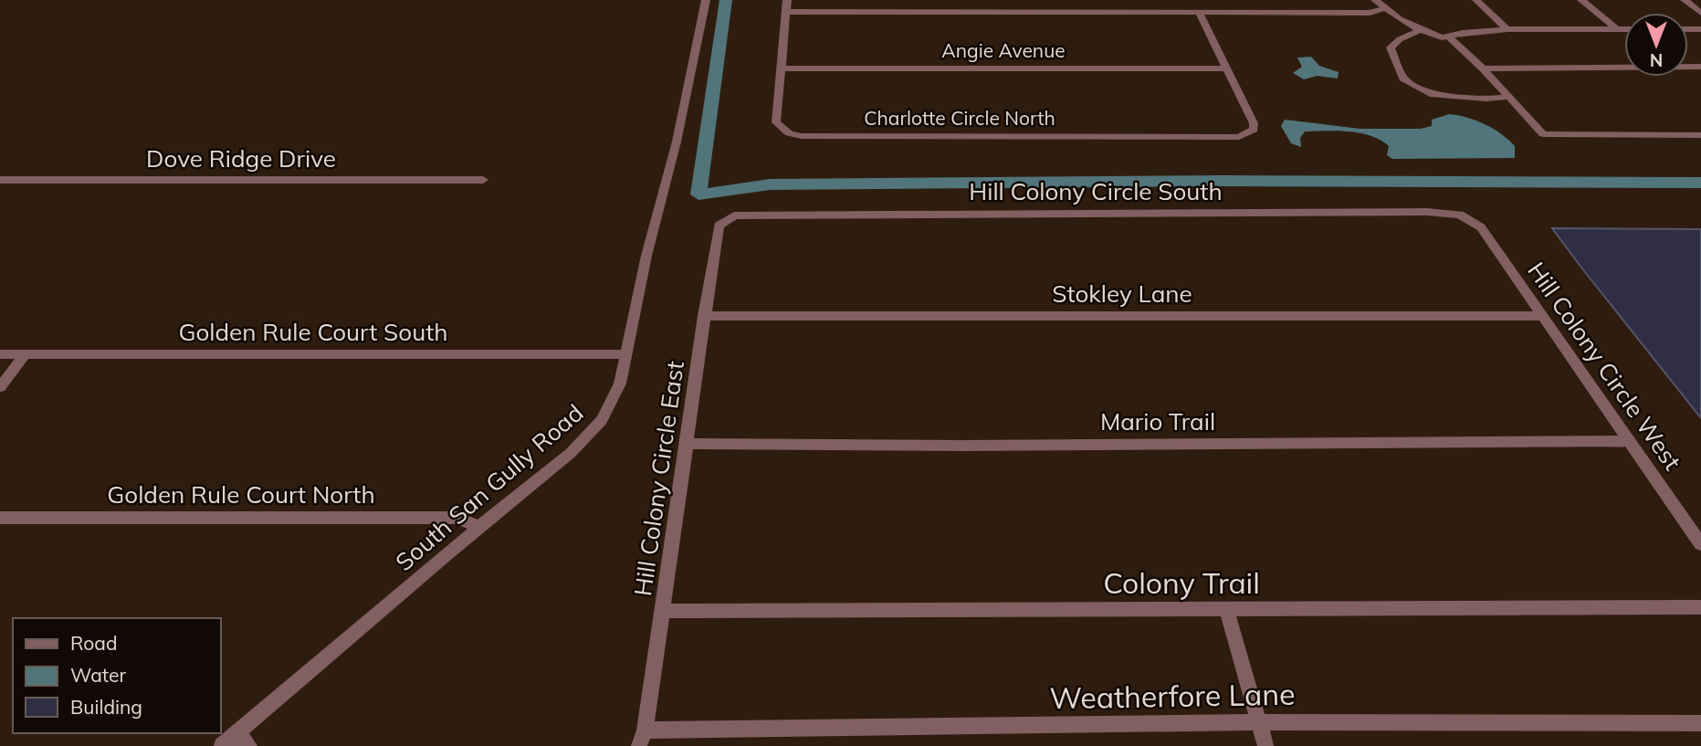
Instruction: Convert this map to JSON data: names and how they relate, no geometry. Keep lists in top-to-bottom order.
{
  "streets": {
    "street": [
      "Angie Avenue",
      "Charlotte Circle North",
      "Dove Ridge Drive",
      "Hill Colony Circle South",
      "Stokley Lane",
      "Golden Rule Court South",
      "Hill Colony Circle West",
      "Mario Trail",
      "Hill Colony Circle East",
      "South San Gully Road",
      "Golden Rule Court North",
      "Colony Trail",
      "Weatherfore Lane"
    ]
  },
  "crossings": [
    ["Angie Avenue", "Charlotte Circle North"],
    ["Hill Colony Circle South", "Hill Colony Circle West"],
    ["Hill Colony Circle South", "Hill Colony Circle East"],
    ["Stokley Lane", "Hill Colony Circle West"],
    ["Stokley Lane", "Hill Colony Circle East"],
    ["Golden Rule Court South", "South San Gully Road"],
    ["Hill Colony Circle West", "Mario Trail"],
    ["Mario Trail", "Hill Colony Circle East"],
    ["Hill Colony Circle East", "Colony Trail"],
    ["Hill Colony Circle East", "Weatherfore Lane"],
    ["South San Gully Road", "Golden Rule Court North"]
  ],
  "legend": ["Road", "Water", "Building"],
  "north": "bottom"
}
